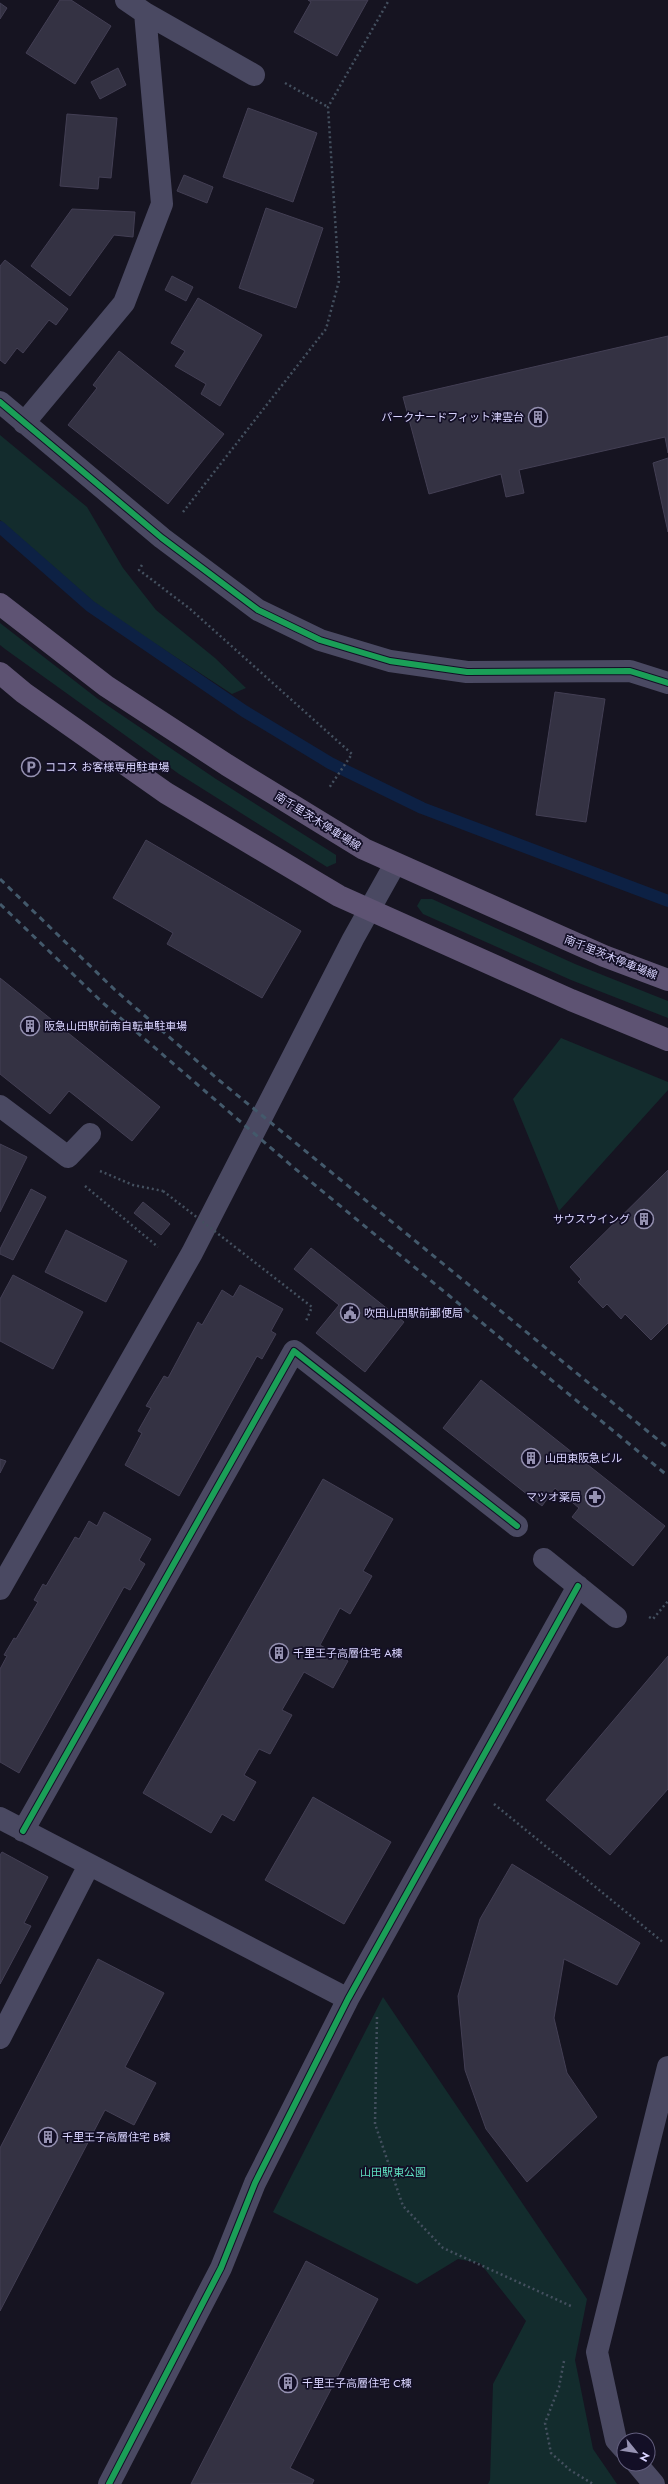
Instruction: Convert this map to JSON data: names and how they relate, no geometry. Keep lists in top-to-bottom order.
{
  "streets": {
    "main road": ["南千里茨木停車場線"]
  },
  "parks": ["山田駅東公園"],
  "places": {
    "building": [
      "パークナードフィット津雲台",
      "阪急山田駅前南自転車駐車場",
      "サウスウイング",
      "山田東阪急ビル",
      "千里王子高層住宅 A棟",
      "千里王子高層住宅 B棟",
      "千里王子高層住宅 C棟"
    ],
    "parking": ["ココス お客様専用駐車場"],
    "public building": ["吹田山田駅前郵便局"],
    "pharmacy": ["マツオ薬局"]
  },
  "north": "bottom right"
}
